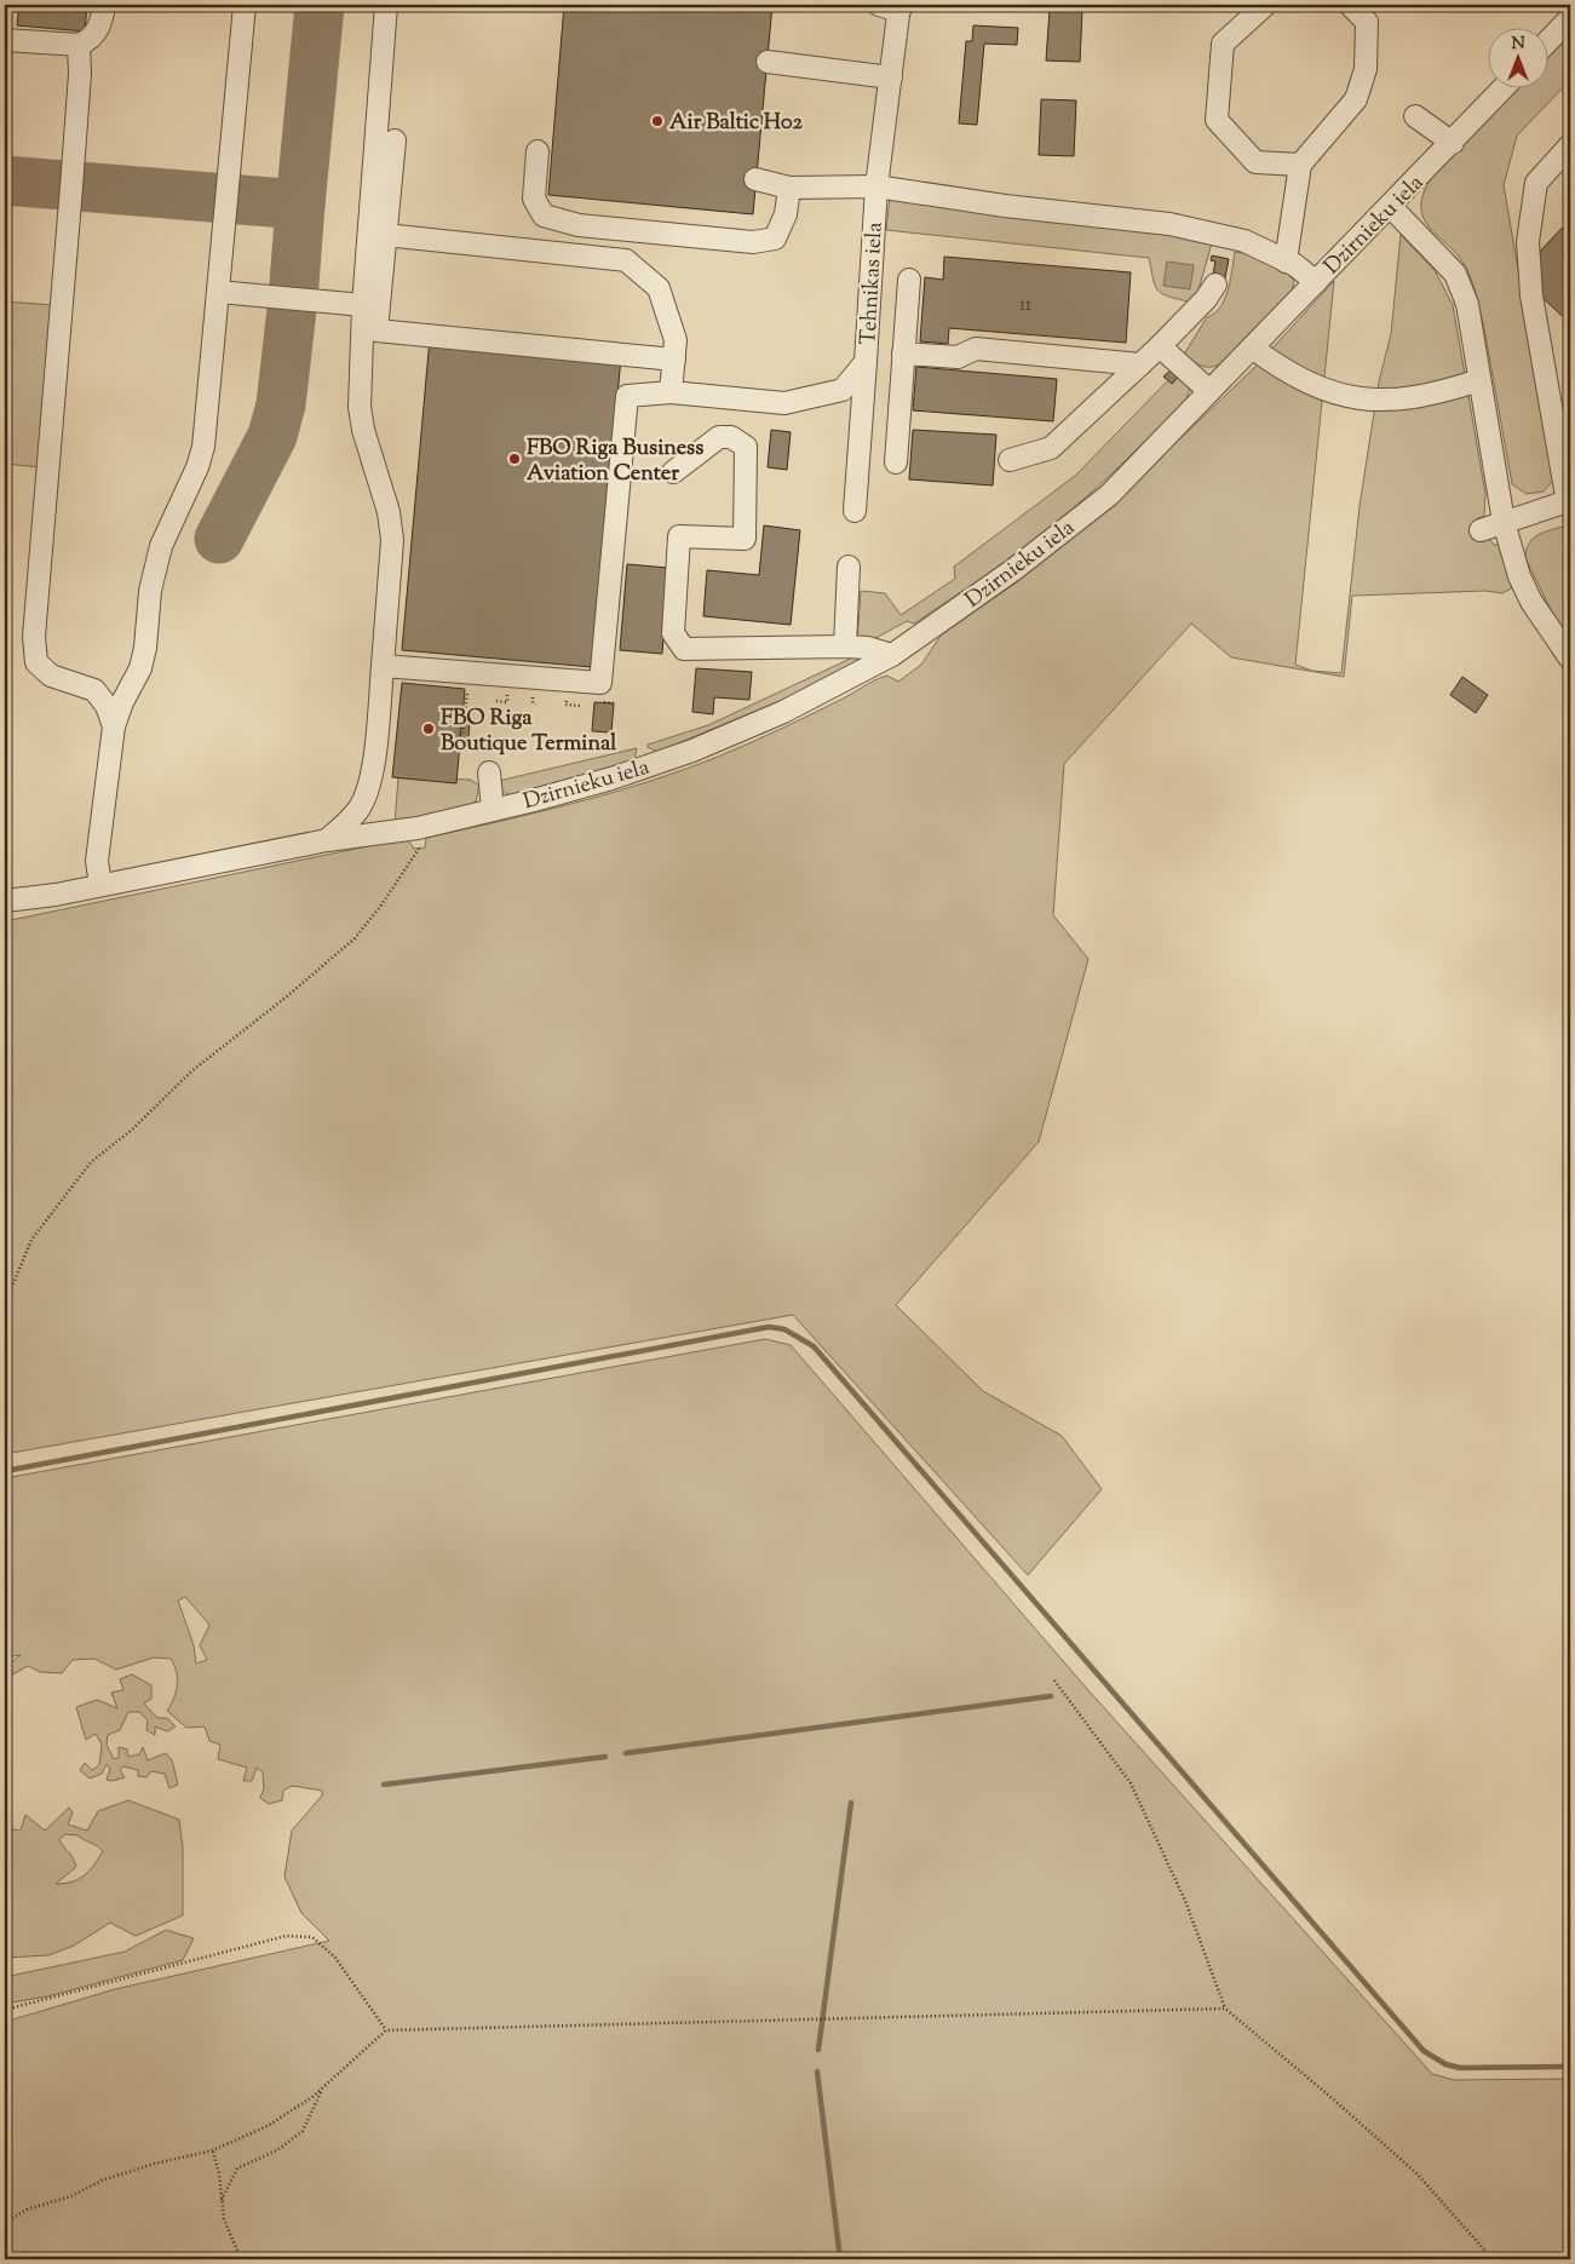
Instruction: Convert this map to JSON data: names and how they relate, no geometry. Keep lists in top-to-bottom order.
{
  "streets": {
    "street": ["Dzirnieku iela", "Tehnikas iela"]
  },
  "places": ["Air Baltic H02", "FBO Riga Business Aviation Center", "FBO Riga Boutique Terminal"],
  "house_numbers": ["11"],
  "north": "top"
}
